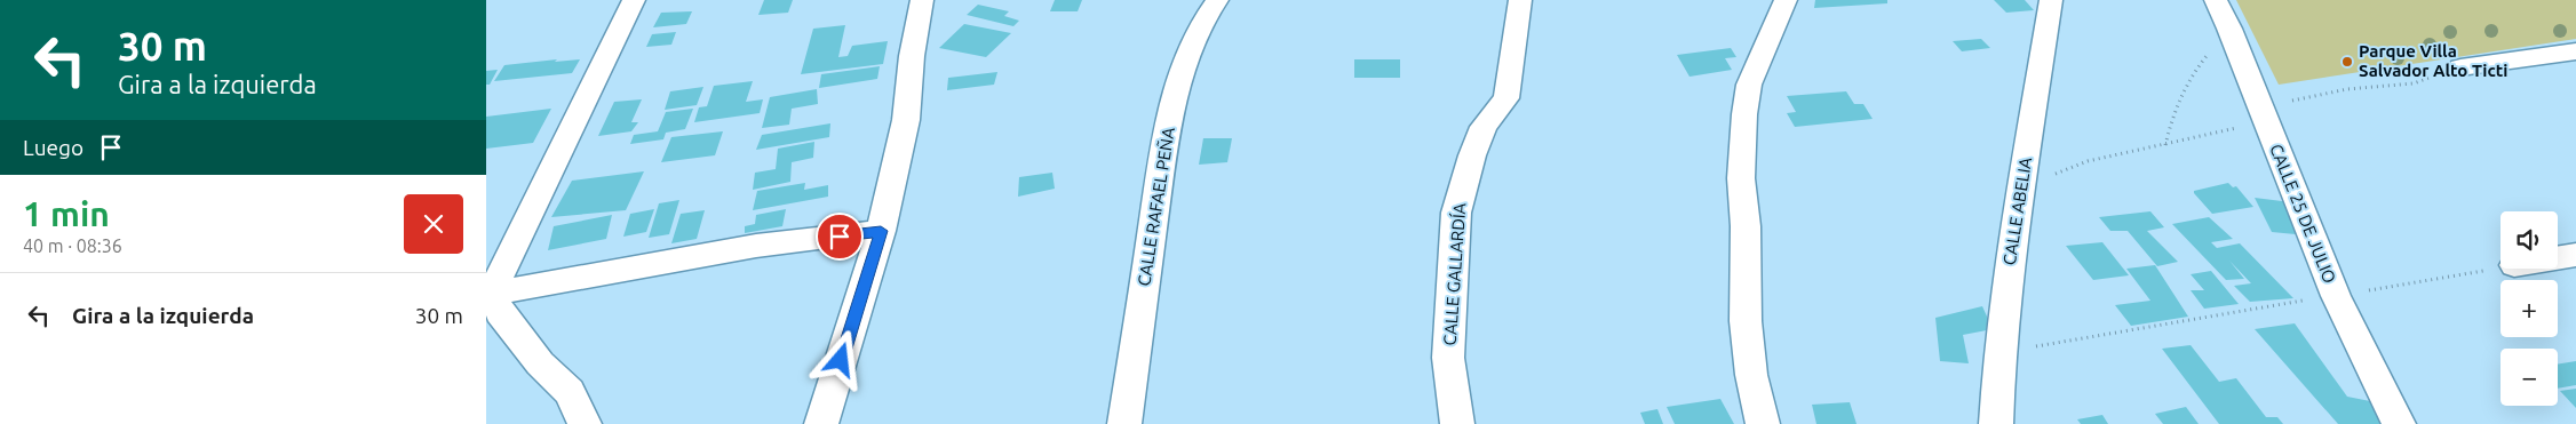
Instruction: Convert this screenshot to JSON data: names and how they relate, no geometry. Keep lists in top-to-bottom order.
{
  "streets": {
    "street": [
      "CALLE RAFAEL PEÑA",
      "CALLE ABELIA",
      "CALLE 25 DE JULIO",
      "CALLE GALLARDÍA"
    ]
  },
  "places": ["Parque Villa Salvador Alto Ticti"],
  "page": {
    "turn": ["30 m", "Gira a la izquierda"],
    "then": "Luego",
    "heading": ["1 min", "40 m · 08:36"],
    "map_buttons": ["+", "−"],
    "list": [
      {
        "name": "Gira a la izquierda",
        "value": "30 m"
      }
    ]
  }
}
